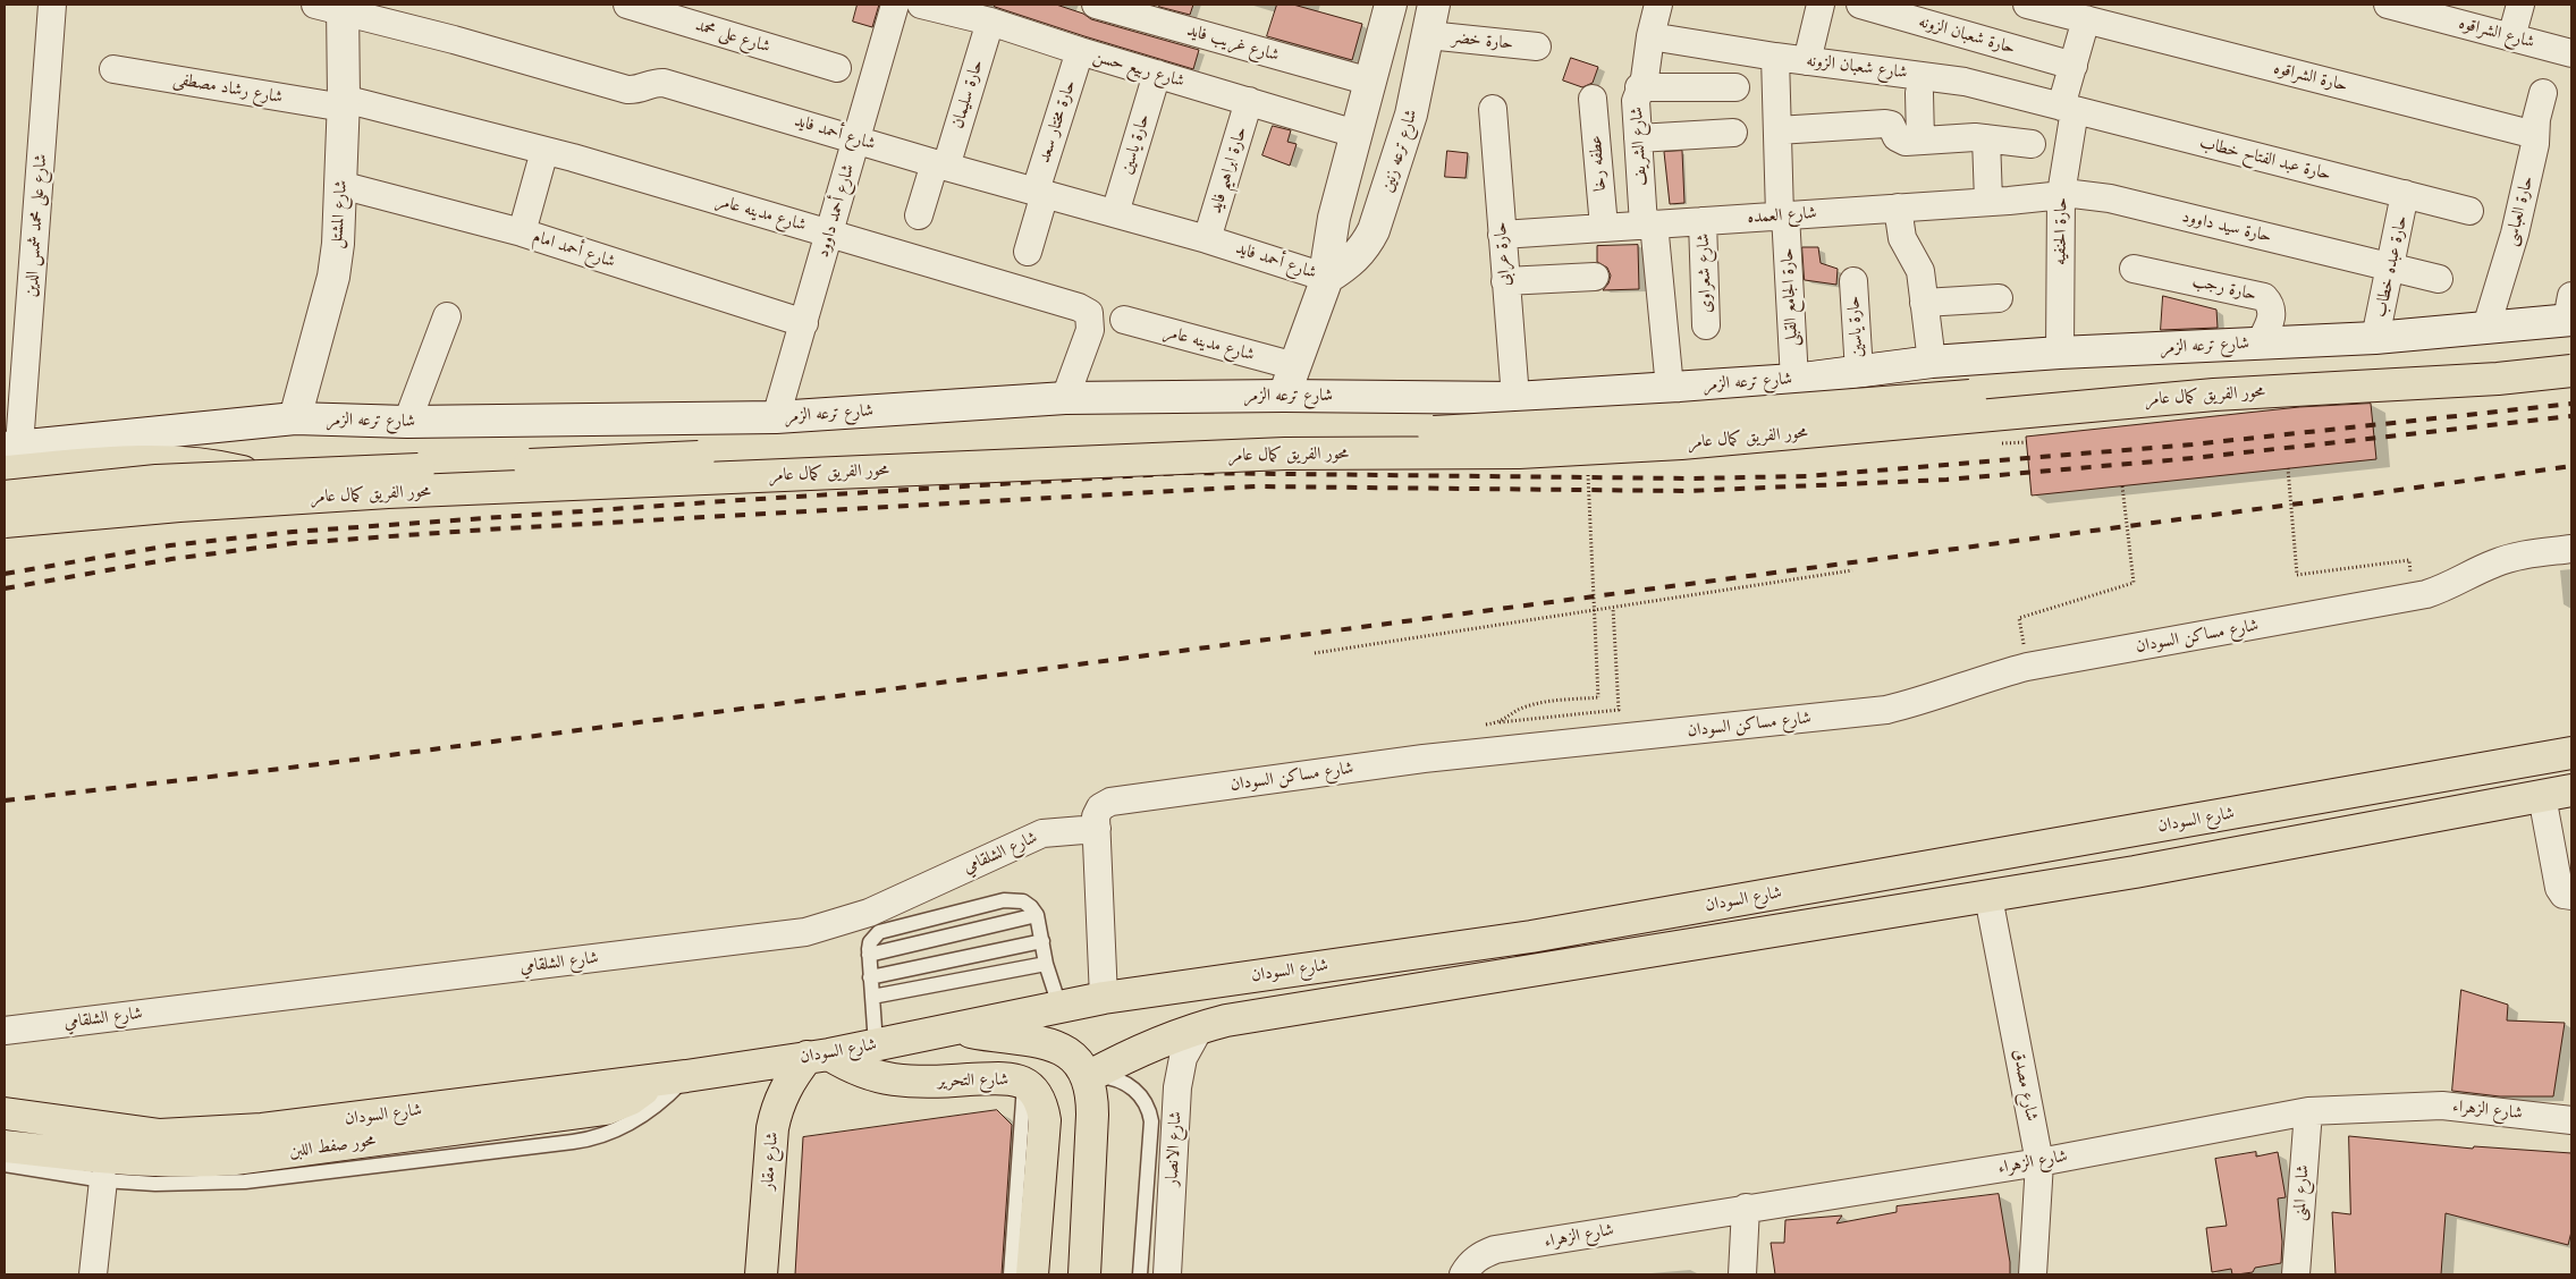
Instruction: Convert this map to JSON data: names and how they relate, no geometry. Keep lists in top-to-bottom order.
{
  "streets": {
    "main road": [
      "شارع ترعه زنين",
      "شارع المشتل",
      "شارع ترعه الزمر",
      "محور الفريق كمال عامر",
      "شارع السودان",
      "شارع التحرير",
      "محور صفط اللبن",
      "شارع مقار"
    ],
    "street": [
      "شارع الشراقوه",
      "حارة شعبان الزونه",
      "شارع على محمد",
      "حارة خضر",
      "شارع غريب فايد",
      "شارع شعبان الزونه",
      "شارع ربيع حسن",
      "حارة الشراقوه",
      "شارع رشاد مصطفى",
      "حارة سليمان",
      "حارة مختار سعد",
      "شارع أحمد فايد",
      "حارة ياسين",
      "شارع الشريف",
      "حارة عبد الفتاح خطاب",
      "عطفه رخا",
      "حارة ابراهيم فايد",
      "شارع أحمد داوود",
      "حارة العباسى",
      "شارع مدينه عامر",
      "شارع العمده",
      "شارع على محمد شمس الدين",
      "حارة سيد داوود",
      "حارة الحنفيه",
      "شارع أحمد امام",
      "حارة عرابى",
      "حارة عبده خطاب",
      "شارع شعراوى",
      "حارة رجب",
      "حارة الجامع القبلى",
      "شارع مساكن السودان",
      "شارع الشلقامي",
      "شارع مصدق",
      "شارع الزهراء",
      "شارع الانصار",
      "شارع المنى"
    ]
  },
  "crossings": [
    ["حارة شعبان الزونه", "حارة الحنفيه"],
    ["حارة خضر", "شارع ترعه زنين"],
    ["شارع شعبان الزونه", "شارع الشريف"],
    ["شارع شعبان الزونه", "حارة عبد الفتاح خطاب"],
    ["شارع شعبان الزونه", "حارة الحنفيه"],
    ["شارع شعبان الزونه", "حارة الجامع القبلى"],
    ["شارع ربيع حسن", "حارة سليمان"],
    ["شارع ربيع حسن", "حارة مختار سعد"],
    ["شارع ربيع حسن", "حارة ياسين"],
    ["شارع ربيع حسن", "حارة ابراهيم فايد"],
    ["حارة الشراقوه", "حارة العباسى"],
    ["حارة الشراقوه", "حارة الحنفيه"],
    ["شارع رشاد مصطفى", "شارع مدينه عامر"],
    ["شارع رشاد مصطفى", "شارع المشتل"],
    ["حارة سليمان", "شارع أحمد فايد"],
    ["حارة مختار سعد", "شارع أحمد فايد"],
    ["شارع أحمد فايد", "حارة ياسين"],
    ["شارع أحمد فايد", "شارع ترعه زنين"],
    ["شارع أحمد فايد", "حارة ابراهيم فايد"],
    ["شارع أحمد فايد", "شارع أحمد داوود"],
    ["شارع أحمد فايد", "شارع المشتل"],
    ["حارة ياسين", "شارع ترعه الزمر"],
    ["شارع الشريف", "شارع العمده"],
    ["شارع الشريف", "شارع ترعه الزمر"],
    ["حارة عبد الفتاح خطاب", "حارة الحنفيه"],
    ["حارة عبد الفتاح خطاب", "حارة عبده خطاب"],
    ["عطفه رخا", "شارع العمده"],
    ["شارع أحمد داوود", "شارع مدينه عامر"],
    ["شارع أحمد داوود", "شارع أحمد امام"],
    ["شارع أحمد داوود", "شارع ترعه الزمر"],
    ["حارة العباسى", "شارع ترعه الزمر"],
    ["شارع مدينه عامر", "شارع المشتل"],
    ["شارع مدينه عامر", "شارع ترعه الزمر"],
    ["شارع المشتل", "شارع أحمد امام"],
    ["شارع المشتل", "شارع ترعه الزمر"],
    ["شارع العمده", "حارة سيد داوود"],
    ["شارع العمده", "حارة الحنفيه"],
    ["شارع العمده", "حارة عرابى"],
    ["شارع العمده", "شارع شعراوى"],
    ["شارع العمده", "حارة الجامع القبلى"],
    ["شارع على محمد شمس الدين", "شارع ترعه الزمر"],
    ["حارة سيد داوود", "حارة الحنفيه"],
    ["حارة سيد داوود", "حارة عبده خطاب"],
    ["حارة الحنفيه", "شارع ترعه الزمر"],
    ["حارة عرابى", "شارع ترعه الزمر"],
    ["حارة عبده خطاب", "شارع ترعه الزمر"],
    ["حارة رجب", "شارع ترعه الزمر"],
    ["حارة الجامع القبلى", "شارع ترعه الزمر"],
    ["شارع مساكن السودان", "شارع السودان"],
    ["شارع مساكن السودان", "شارع الشلقامي"],
    ["شارع السودان", "شارع التحرير"],
    ["شارع السودان", "محور صفط اللبن"],
    ["شارع السودان", "شارع مقار"],
    ["شارع التحرير", "شارع مقار"],
    ["شارع مصدق", "شارع الزهراء"],
    ["شارع الزهراء", "شارع المنى"]
  ]
}
